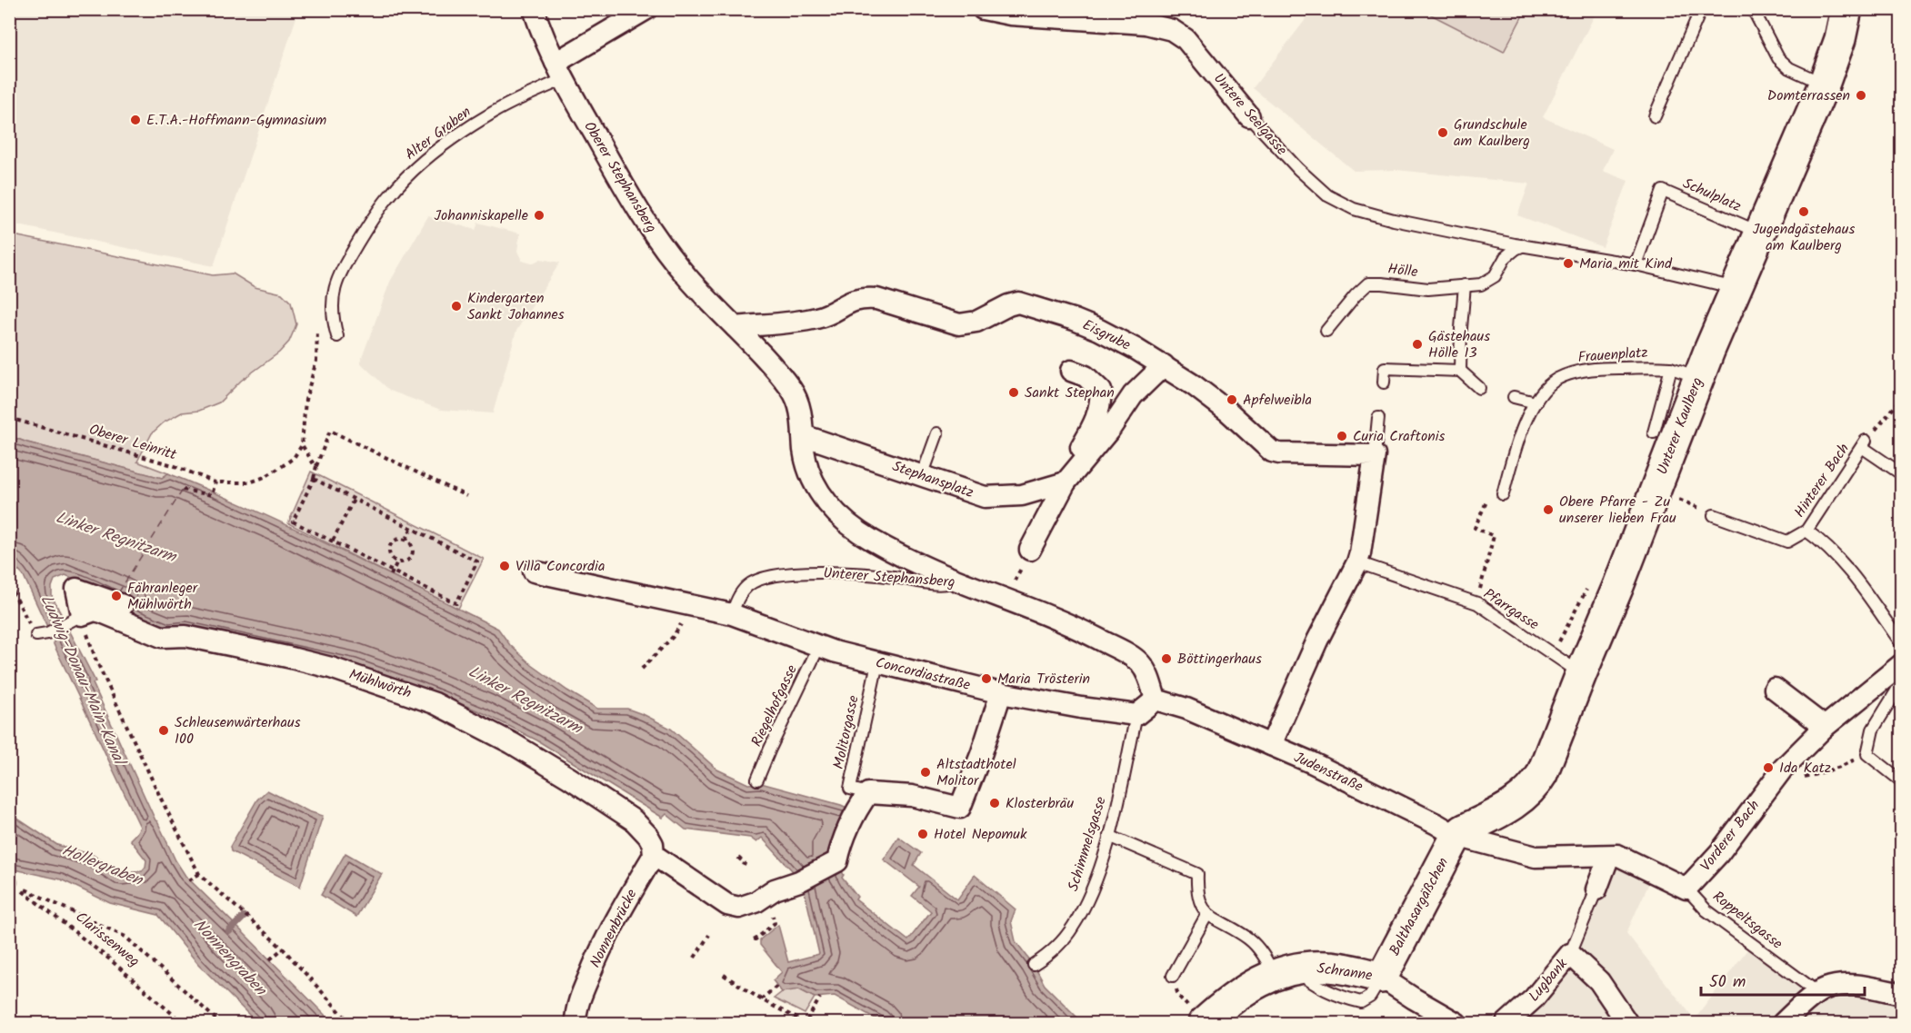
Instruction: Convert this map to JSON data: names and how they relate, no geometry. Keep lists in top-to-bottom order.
{
  "streets": {
    "street": [
      "Untere Seelgasse",
      "Oberer Stephansberg",
      "Eisgrube",
      "Unterer Kaulberg",
      "Stephansplatz",
      "Unterer Stephansberg",
      "Concordiastraße",
      "Mühlwörth",
      "Judenstraße",
      "Vorderer Bach",
      "Balthasargäßchen",
      "Nonnenbrücke",
      "Schranne",
      "Lugbank"
    ],
    "lane": [
      "Alter Graben",
      "Schulplatz",
      "Hölle",
      "Frauenplatz",
      "Hinterer Bach",
      "Pfarrgasse",
      "Riegelhofgasse",
      "Molitorgasse",
      "Schimmelsgasse",
      "Roppeltsgasse"
    ],
    "path": ["Oberer Leinritt", "Clarissenweg"]
  },
  "crossings": [
    ["Untere Seelgasse", "Hölle"],
    ["Alter Graben", "Oberer Stephansberg"],
    ["Oberer Stephansberg", "Eisgrube"],
    ["Oberer Stephansberg", "Stephansplatz"],
    ["Oberer Stephansberg", "Unterer Stephansberg"],
    ["Schulplatz", "Unterer Kaulberg"],
    ["Frauenplatz", "Unterer Kaulberg"],
    ["Unterer Kaulberg", "Pfarrgasse"],
    ["Unterer Kaulberg", "Judenstraße"],
    ["Unterer Kaulberg", "Balthasargäßchen"],
    ["Unterer Stephansberg", "Concordiastraße"],
    ["Unterer Stephansberg", "Judenstraße"],
    ["Concordiastraße", "Riegelhofgasse"],
    ["Concordiastraße", "Molitorgasse"],
    ["Concordiastraße", "Schimmelsgasse"],
    ["Mühlwörth", "Molitorgasse"],
    ["Mühlwörth", "Nonnenbrücke"],
    ["Judenstraße", "Balthasargäßchen"],
    ["Vorderer Bach", "Roppeltsgasse"],
    ["Balthasargäßchen", "Schranne"]
  ],
  "water": [
    "Linker Regnitzarm",
    "Ludwig-Donau-Main-Kanal",
    "Hollergraben",
    "Nonnengraben"
  ],
  "places": [
    "Domterrassen",
    "E.T.A.-Hoffmann-Gymnasium",
    "Grundschule am Kaulberg",
    "Jugendgästehaus am Kaulberg",
    "Johanniskapelle",
    "Maria mit Kind",
    "Kindergarten Sankt Johannes",
    "Gästehaus Hölle 13",
    "Sankt Stephan",
    "Apfelweibla",
    "Curia Craftonis",
    "Obere Pfarre - Zu unserer lieben Frau",
    "Villa Concordia",
    "Fähranleger Mühlwörth",
    "Böttingerhaus",
    "Maria Trösterin",
    "Schleusenwärterhaus 100",
    "Ida Katz",
    "Altstadthotel Molitor",
    "Klosterbräu",
    "Hotel Nepomuk"
  ],
  "scale_bar": "50 m"
}
